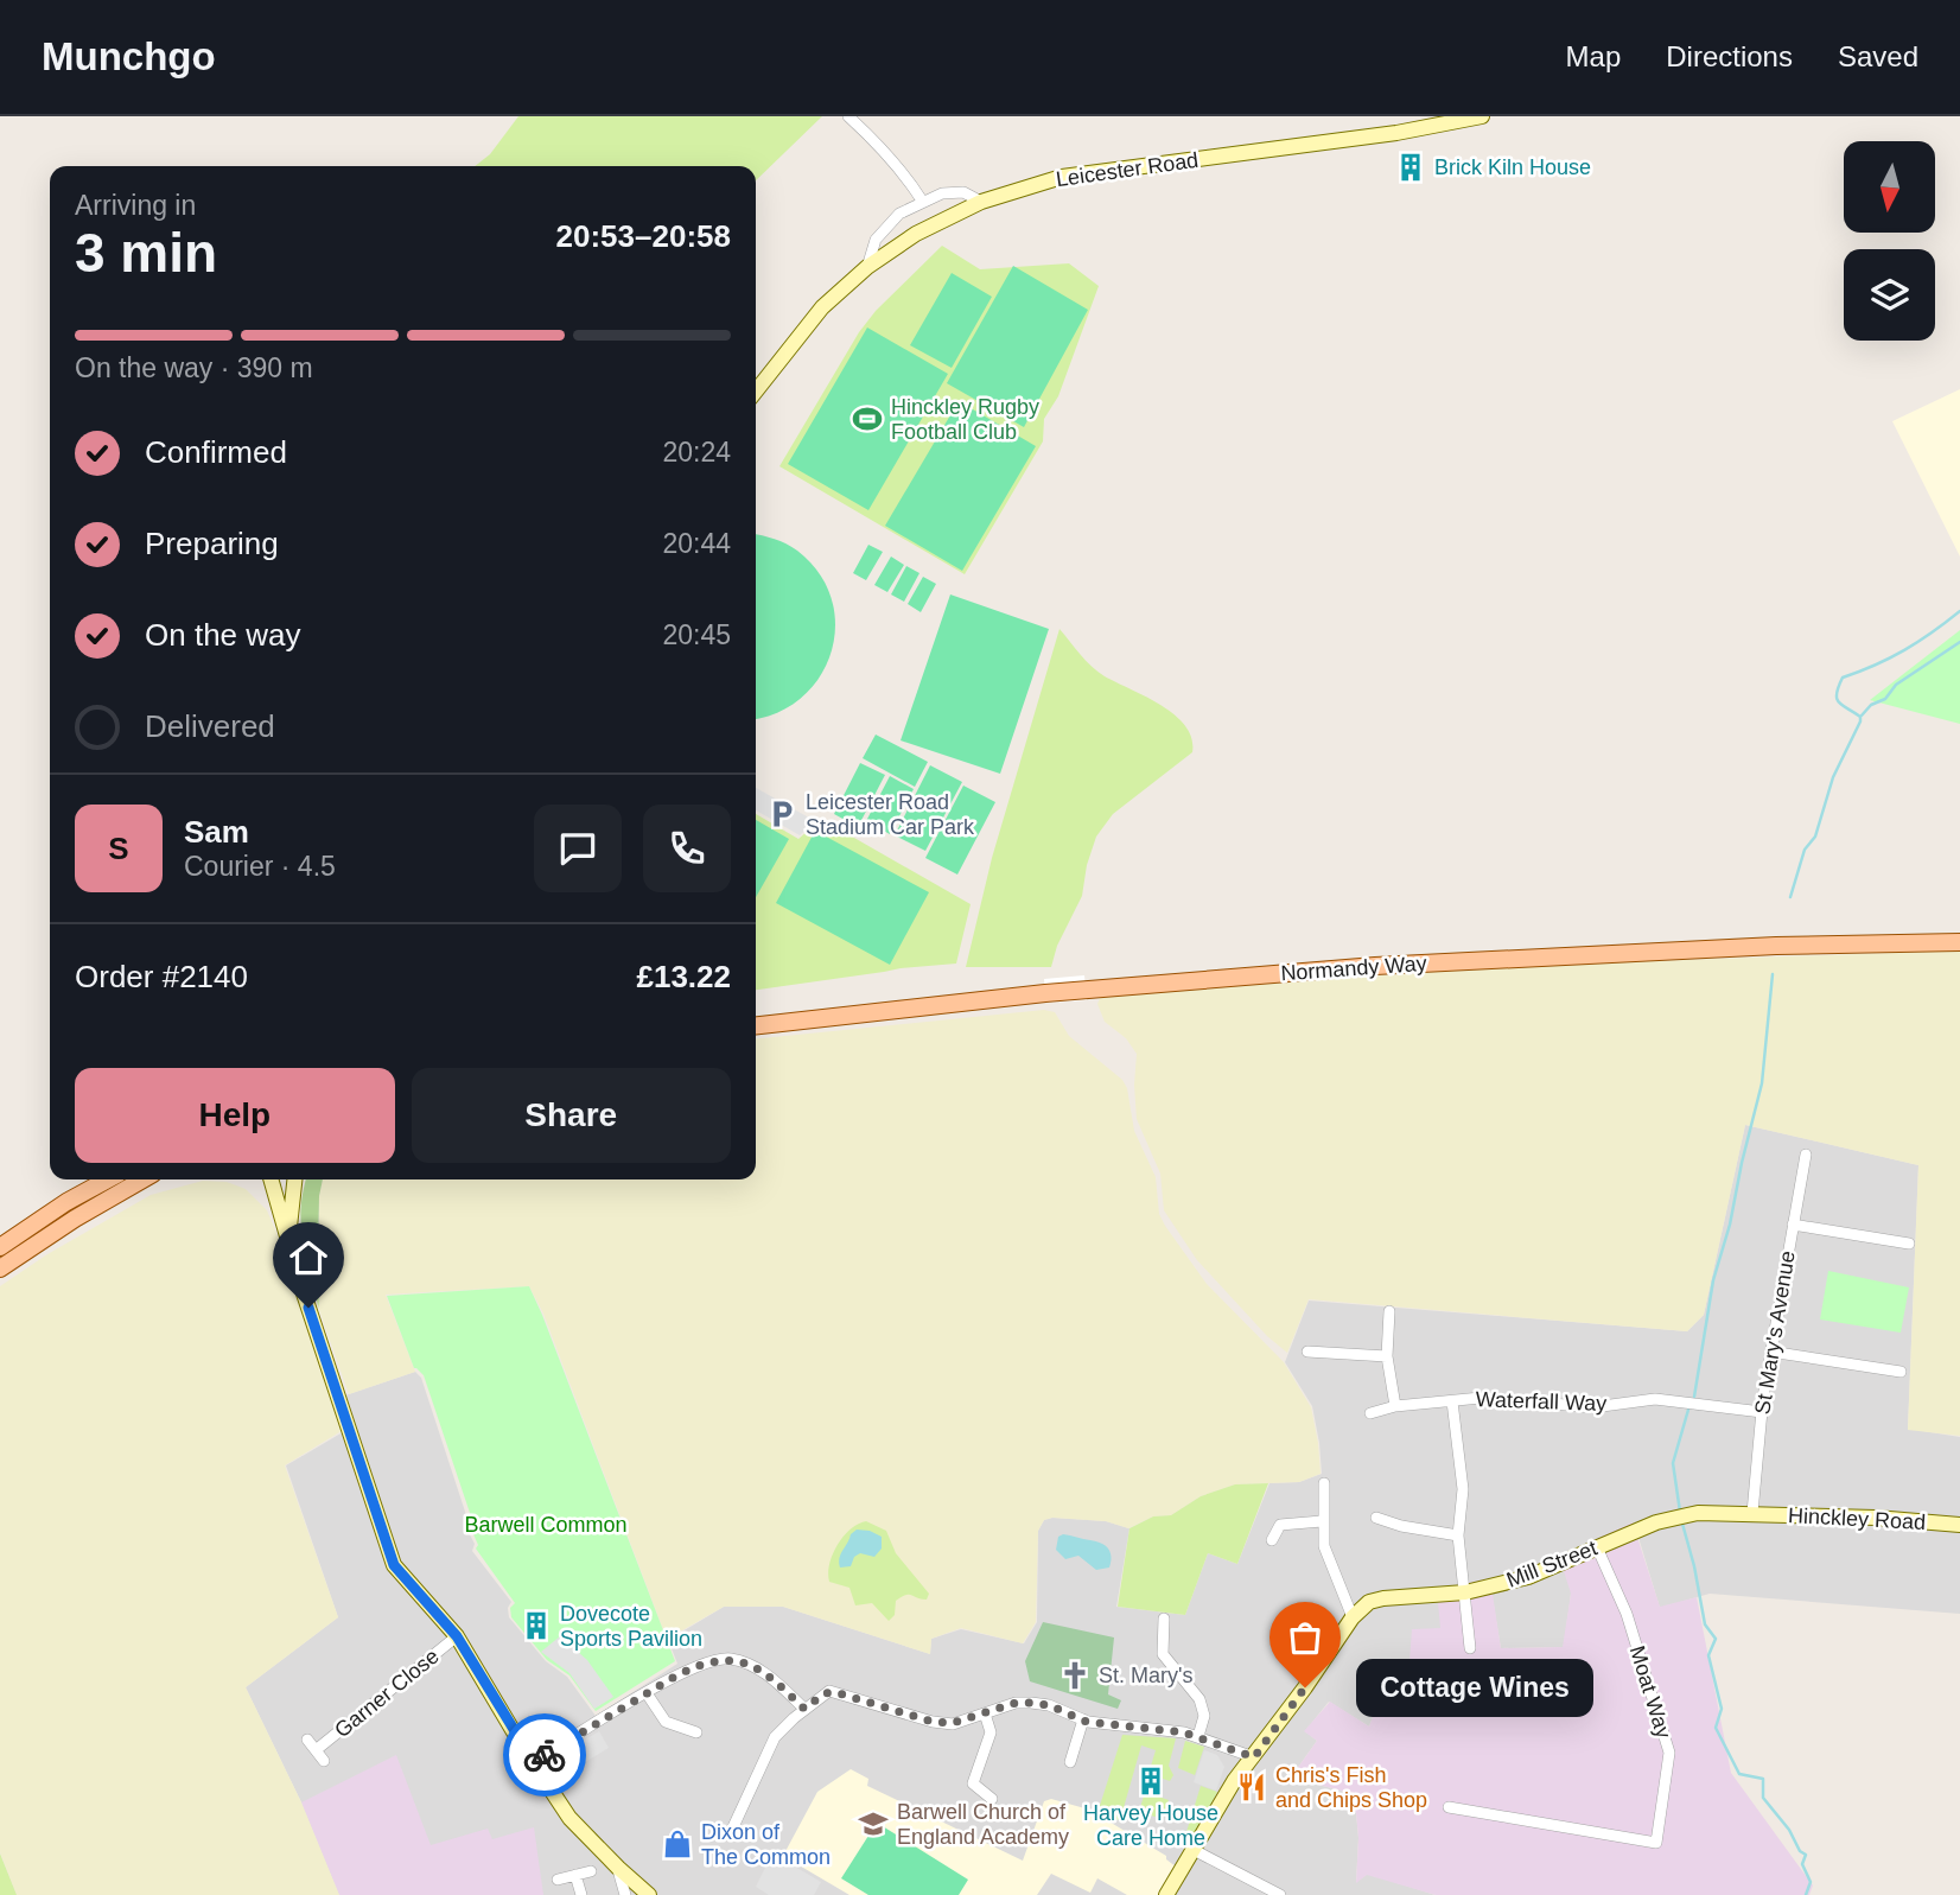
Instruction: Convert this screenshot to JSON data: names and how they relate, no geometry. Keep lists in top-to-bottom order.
{
  "streets": {
    "main road": ["Normandy Way"],
    "street": [
      "Leicester Road",
      "St Mary's Avenue",
      "Waterfall Way",
      "Hinckley Road",
      "Mill Street",
      "Moat Way",
      "Garner Close"
    ]
  },
  "crossings": [
    ["St Mary's Avenue", "Waterfall Way"],
    ["St Mary's Avenue", "Hinckley Road"],
    ["St Mary's Avenue", "Mill Street"],
    ["Hinckley Road", "Mill Street"],
    ["Mill Street", "Moat Way"]
  ],
  "parks": ["Barwell Common"],
  "places": {
    "building": ["Brick Kiln House", "Dovecote Sports Pavilion", "Harvey House Care Home"],
    "sports": ["Hinckley Rugby Football Club"],
    "parking": ["Leicester Road Stadium Car Park"],
    "church": ["St. Mary's"],
    "other": ["Cottage Wines"],
    "restaurant": ["Chris's Fish and Chips Shop"],
    "school or university": ["Barwell Church of England Academy"],
    "shop": ["Dixon of The Common"]
  },
  "north": "bottom",
  "page": {
    "header": "Munchgo",
    "nav": ["Map", "Directions", "Saved"],
    "heading": ["3 min", "Arriving in", "20:53–20:58"],
    "panel": [
      "Sam",
      "Courier · 4.5",
      "Order #2140",
      "£13.22"
    ],
    "bar": "On the way · 390 m",
    "list": [
      ["Confirmed", "20:24"],
      ["Preparing", "20:44"],
      ["On the way", "20:45"],
      "Delivered"
    ],
    "round": "S",
    "buttons": ["Help", "Share"],
    "bubble": "Cottage Wines"
  }
}
